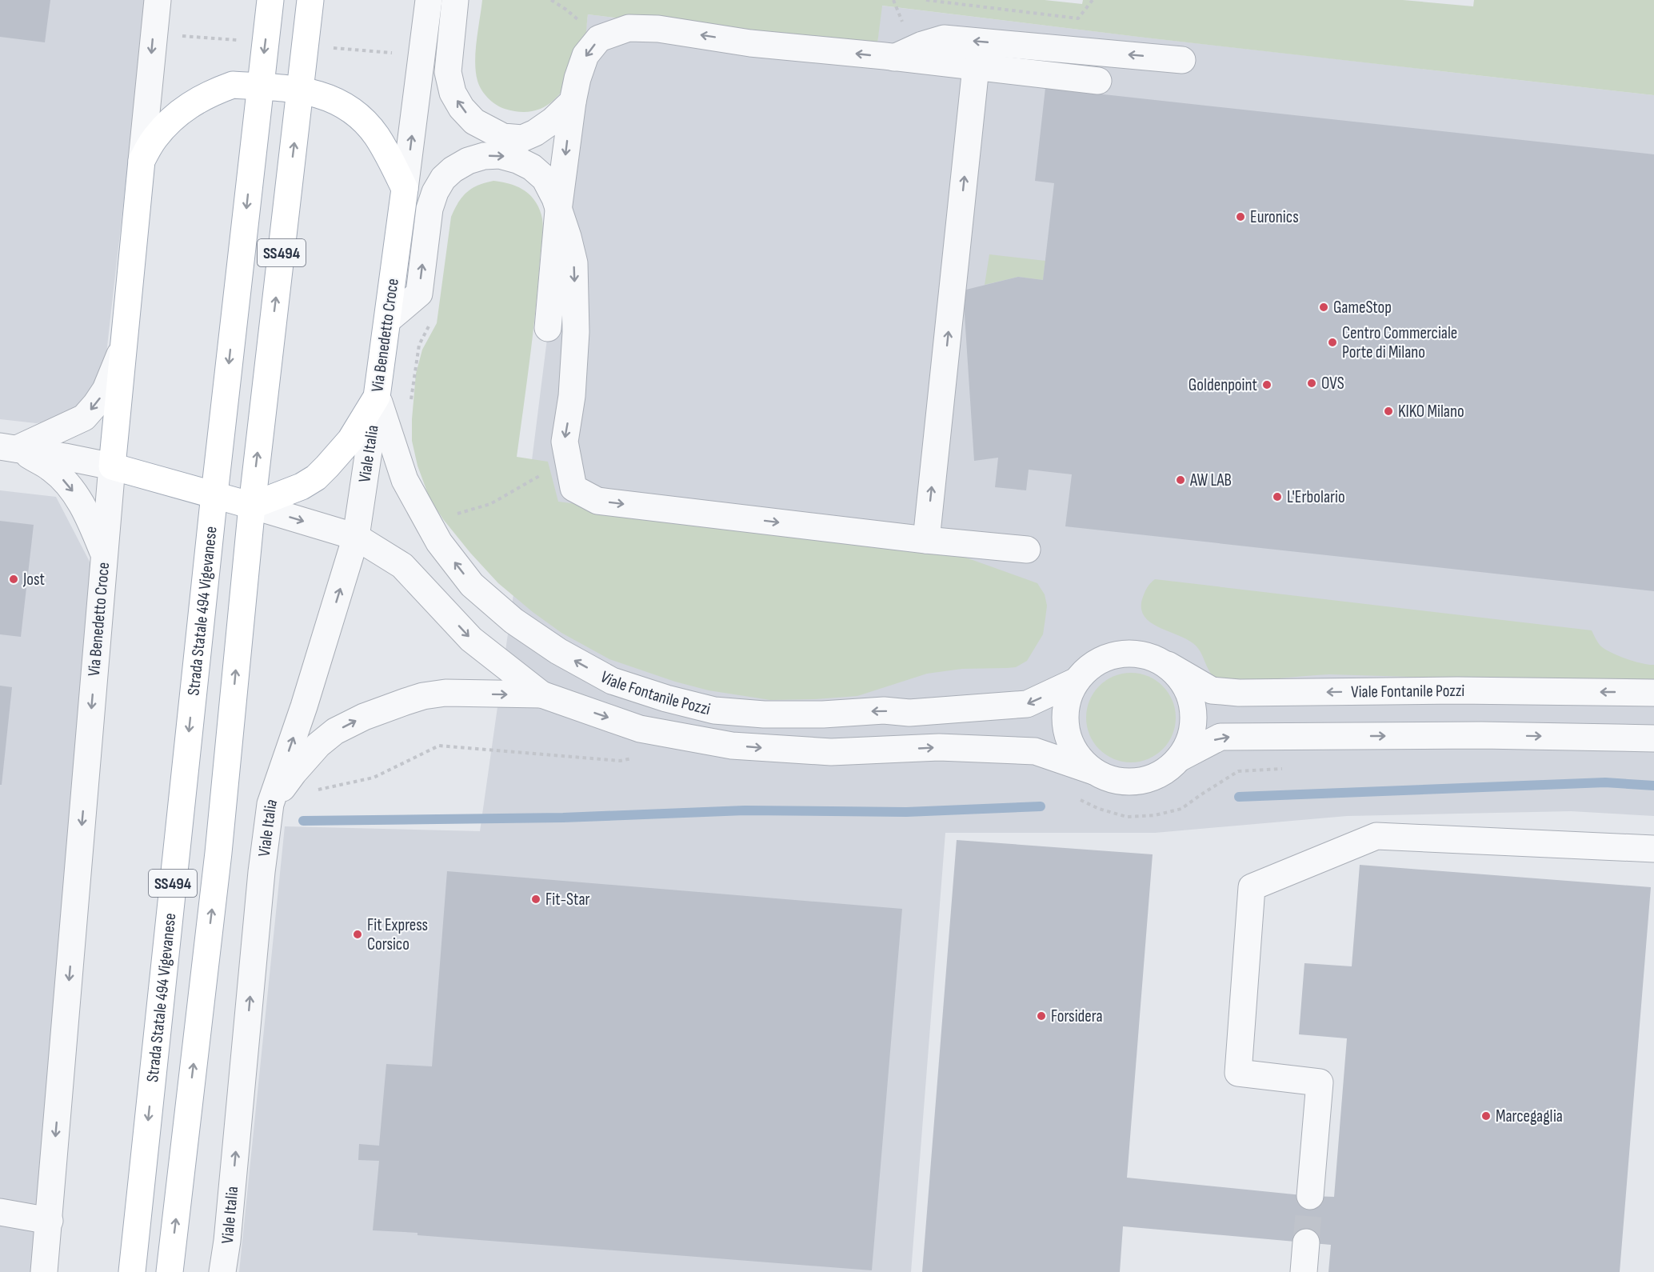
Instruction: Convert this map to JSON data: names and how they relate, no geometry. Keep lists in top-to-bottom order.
{
  "streets": {
    "main road": ["SS494", "Via Benedetto Croce", "Strada Statale 494 Vigevanese"],
    "street": ["Viale Italia", "Viale Fontanile Pozzi"]
  },
  "crossings": [
    ["SS494", "Via Benedetto Croce"],
    ["SS494", "Strada Statale 494 Vigevanese"],
    ["Via Benedetto Croce", "Viale Italia"],
    ["Via Benedetto Croce", "Viale Fontanile Pozzi"],
    ["Viale Italia", "Viale Fontanile Pozzi"]
  ],
  "one_way": ["Viale Italia"],
  "places": [
    "Euronics",
    "GameStop",
    "Centro Commerciale Porte di Milano",
    "OVS",
    "Goldenpoint",
    "KIKO Milano",
    "AW LAB",
    "L'Erbolario",
    "Jost",
    "Fit-Star",
    "Fit Express Corsico",
    "Forsidera",
    "Marcegaglia"
  ]
}
